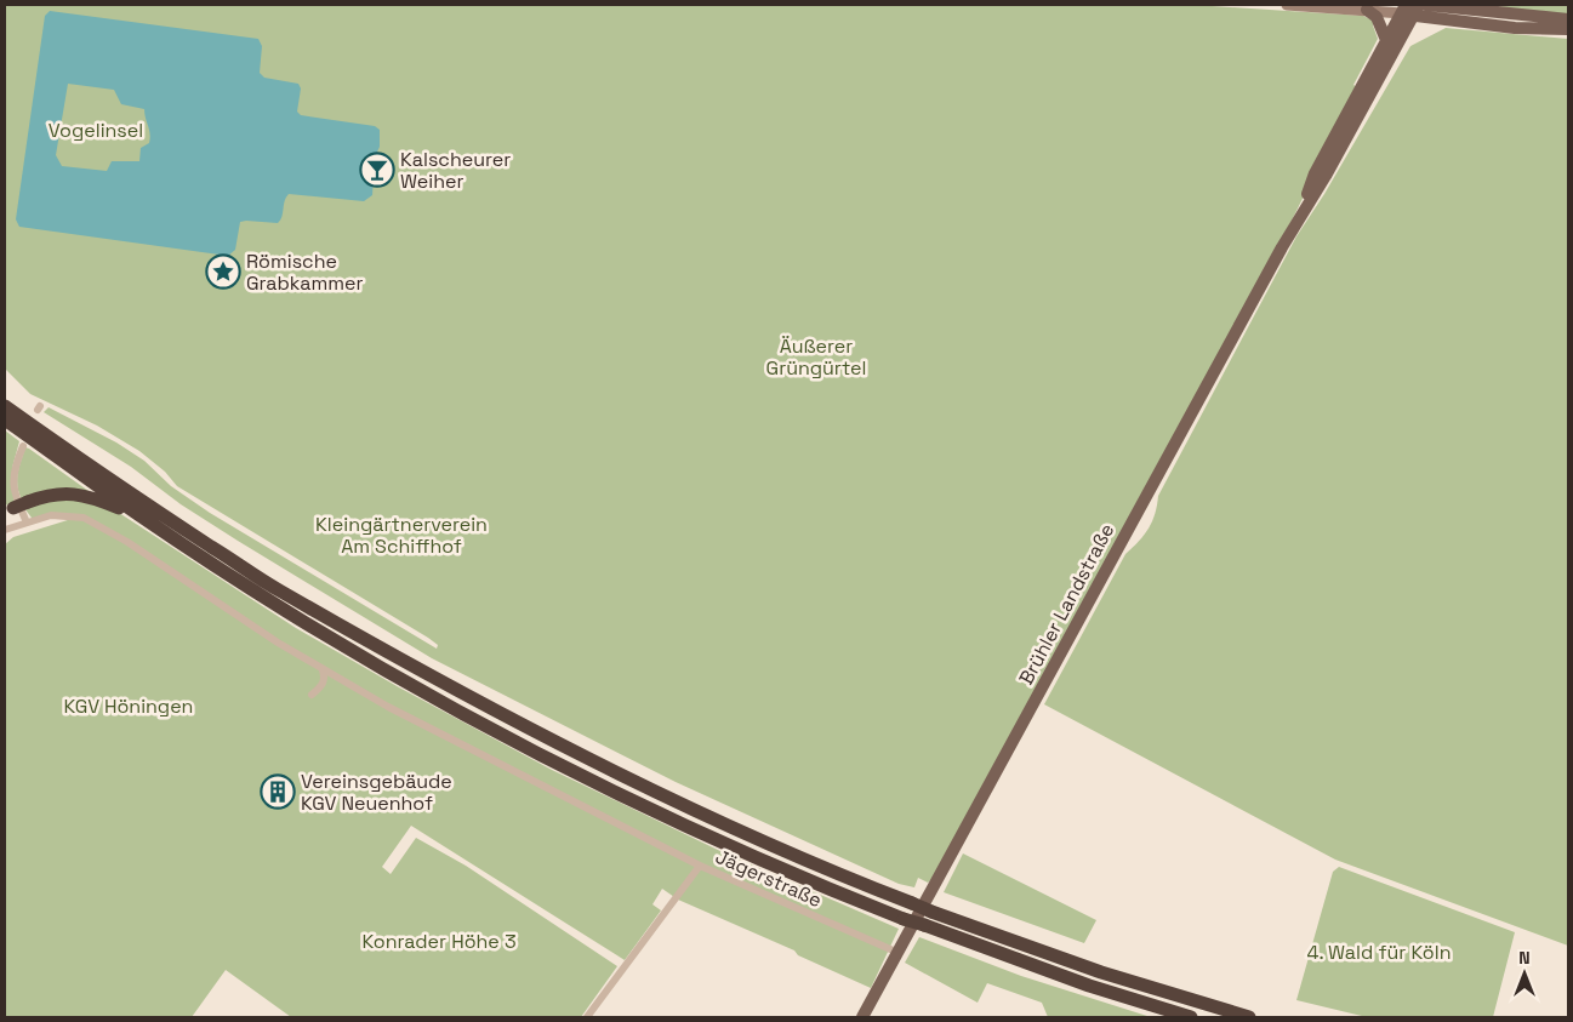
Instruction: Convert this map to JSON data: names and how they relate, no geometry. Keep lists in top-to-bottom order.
{
  "streets": {
    "main road": ["Brühler Landstraße"],
    "street": ["Jägerstraße"]
  },
  "crossings": [
    ["Brühler Landstraße", "Jägerstraße"]
  ],
  "parks": [
    "Vogelinsel",
    "Äußerer Grüngürtel",
    "Kleingärtnerverein Am Schiffhof",
    "KGV Höningen",
    "Konrader Höhe 3",
    "4. Wald für Köln"
  ],
  "places": {
    "bar": ["Kalscheurer Weiher"],
    "place": ["Römische Grabkammer"],
    "building": ["Vereinsgebäude KGV Neuenhof"]
  },
  "north": "top"
}
